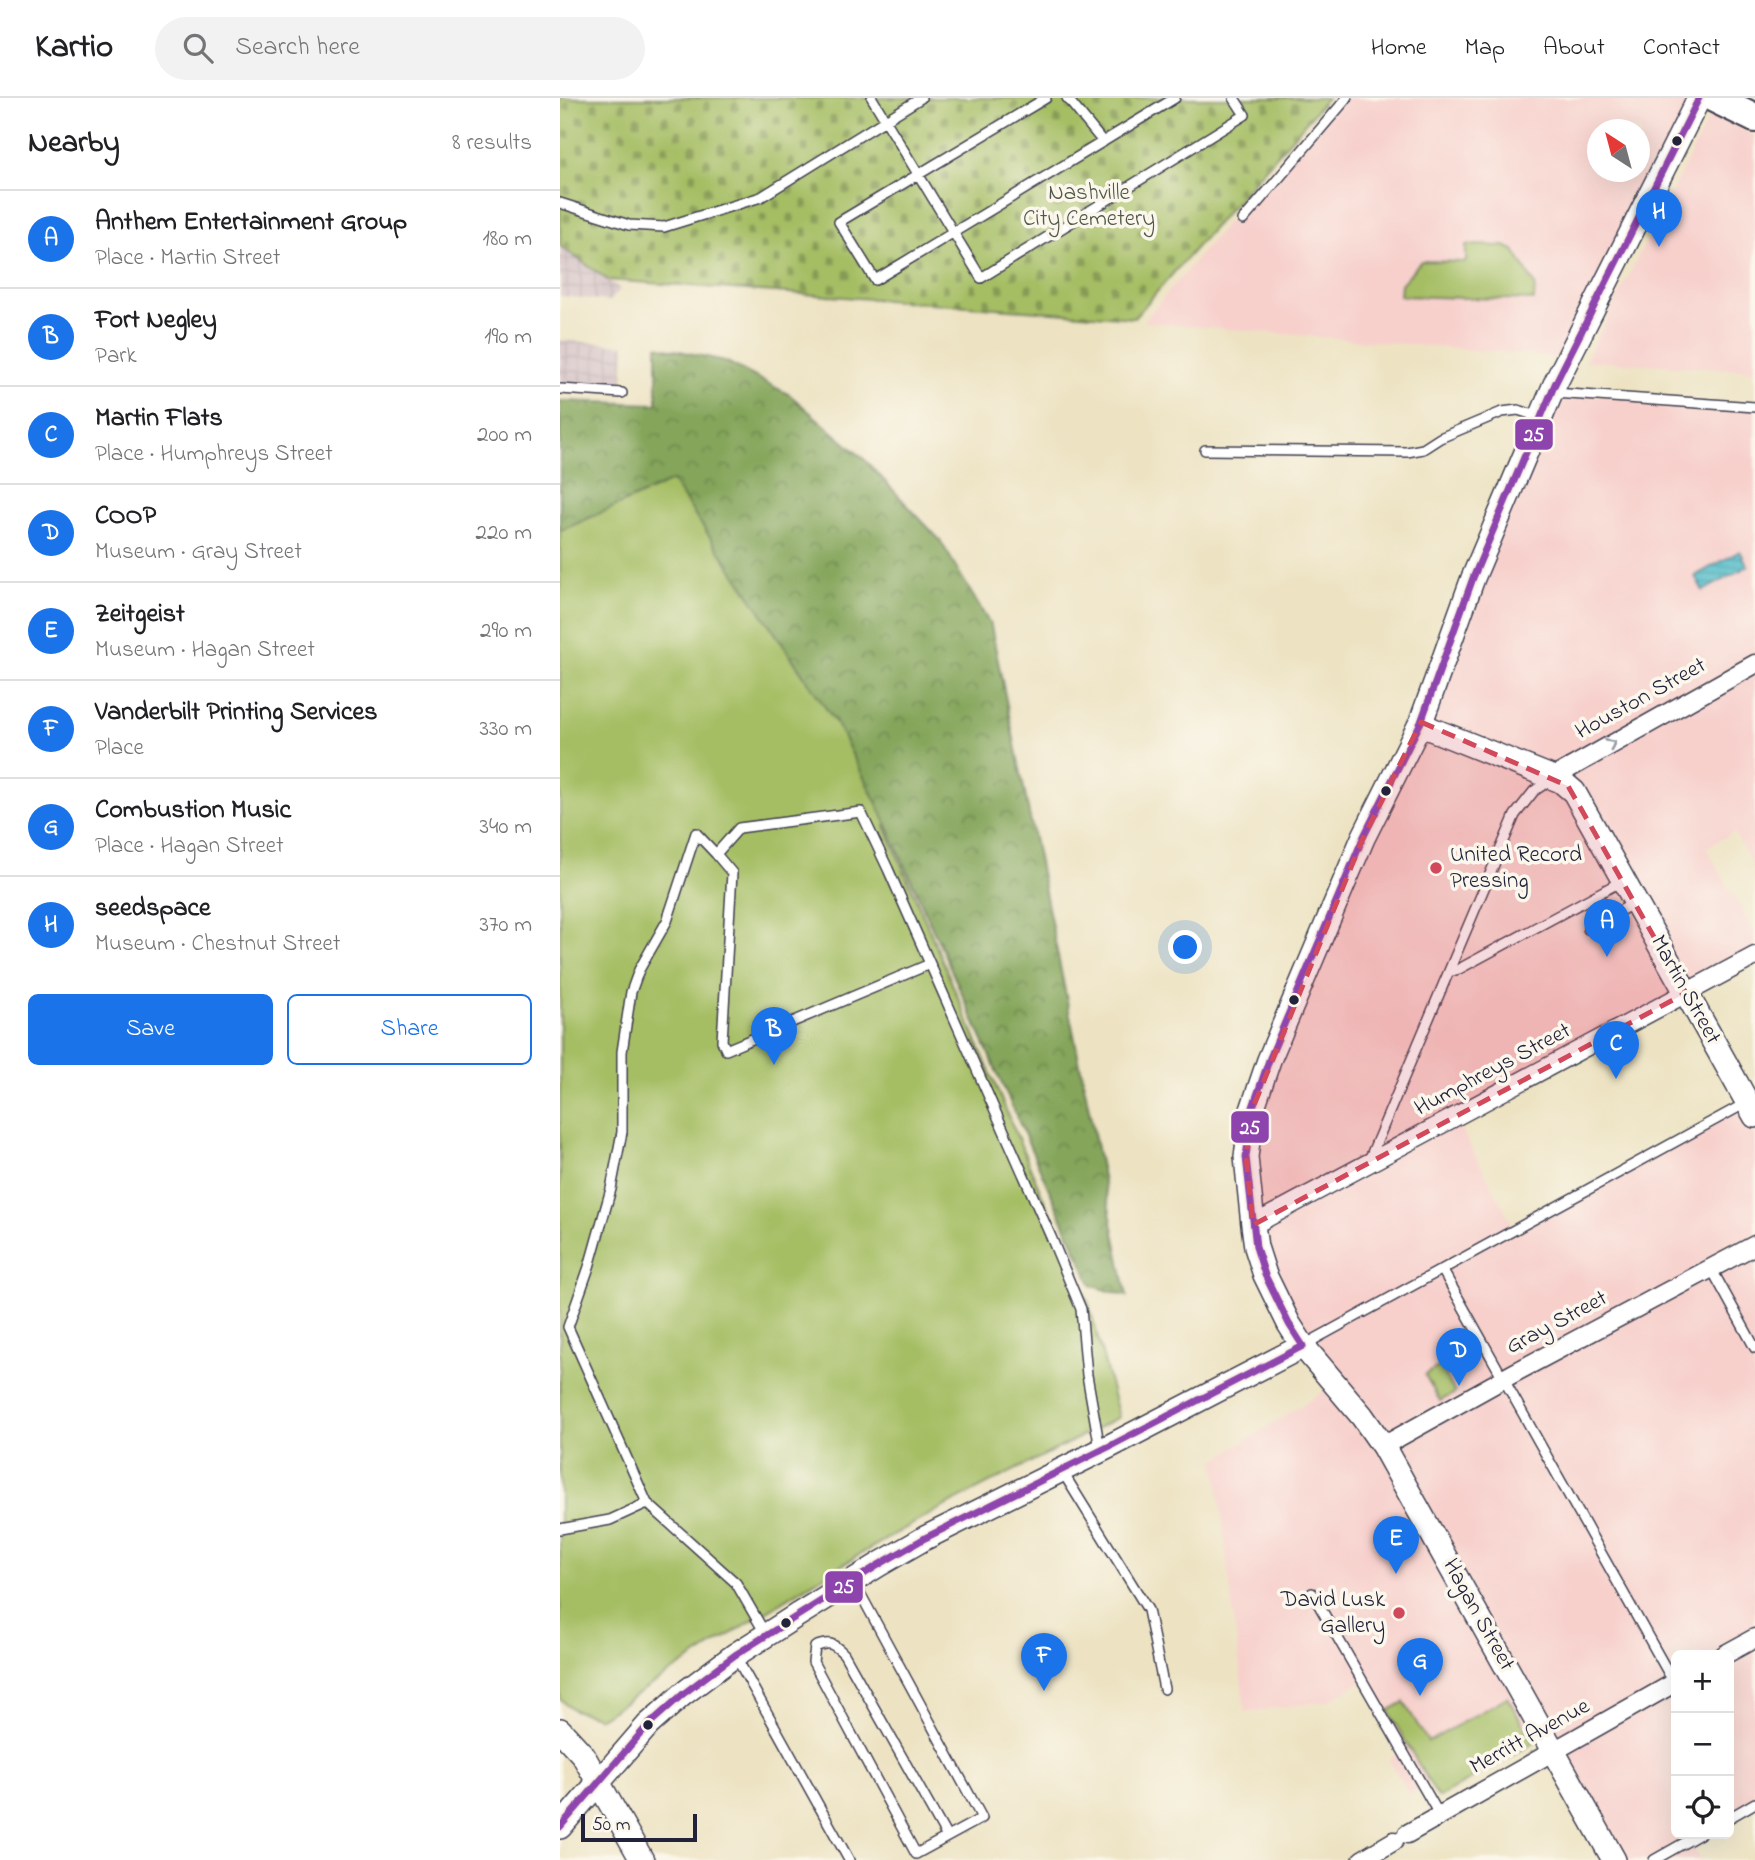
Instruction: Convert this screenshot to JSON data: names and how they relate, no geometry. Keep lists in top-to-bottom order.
{
  "streets": {
    "street": [
      "Houston Street",
      "Martin Street",
      "Humphreys Street",
      "Gray Street",
      "Hagan Street",
      "Merritt Avenue"
    ]
  },
  "crossings": [
    ["Houston Street", "Martin Street"],
    ["Martin Street", "Humphreys Street"],
    ["Martin Street", "Hagan Street"],
    ["Humphreys Street", "Hagan Street"],
    ["Gray Street", "Hagan Street"],
    ["Hagan Street", "Merritt Avenue"]
  ],
  "one_way": ["Houston Street"],
  "parks": ["Nashville City Cemetery"],
  "places": ["United Record Pressing", "David Lusk Gallery"],
  "lines": ["transit line 25"],
  "scale_bar": "50 m",
  "north": "top left",
  "page": {
    "header": "Kartio",
    "search": "Search here",
    "nav": [
      "Home",
      "Map",
      "About",
      "Contact"
    ],
    "heading": ["Nearby", "8 results"],
    "list": [
      {
        "mark": "A",
        "name": "Anthem Entertainment Group",
        "note": "Place · Martin Street",
        "value": "180 m"
      },
      {
        "mark": "B",
        "name": "Fort Negley",
        "note": "Park",
        "value": "190 m"
      },
      {
        "mark": "C",
        "name": "Martin Flats",
        "note": "Place · Humphreys Street",
        "value": "200 m"
      },
      {
        "mark": "D",
        "name": "COOP",
        "note": "Museum · Gray Street",
        "value": "220 m"
      },
      {
        "mark": "E",
        "name": "Zeitgeist",
        "note": "Museum · Hagan Street",
        "value": "290 m"
      },
      {
        "mark": "F",
        "name": "Vanderbilt Printing Services",
        "note": "Place",
        "value": "330 m"
      },
      {
        "mark": "G",
        "name": "Combustion Music",
        "note": "Place · Hagan Street",
        "value": "340 m"
      },
      {
        "mark": "H",
        "name": "seedspace",
        "note": "Museum · Chestnut Street",
        "value": "370 m"
      }
    ],
    "pins": [
      "H",
      "A",
      "B",
      "C",
      "D",
      "E",
      "F",
      "G"
    ],
    "buttons": ["Save", "Share"],
    "map_buttons": ["+", "−"],
    "scale": "50 m"
  }
}
